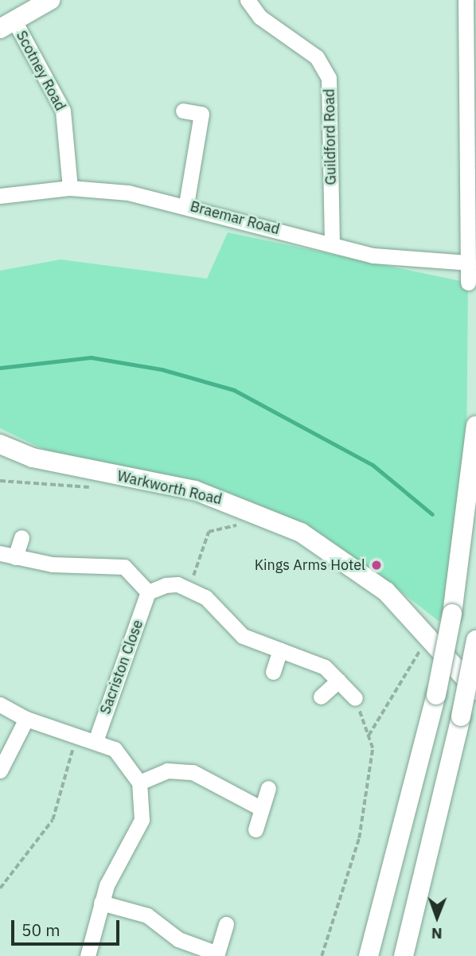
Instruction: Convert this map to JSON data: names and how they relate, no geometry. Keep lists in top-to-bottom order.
{
  "streets": {
    "street": [
      "Scotney Road",
      "Guildford Road",
      "Braemar Road",
      "Warkworth Road",
      "Sacriston Close"
    ]
  },
  "crossings": [
    ["Scotney Road", "Braemar Road"],
    ["Guildford Road", "Braemar Road"]
  ],
  "places": ["Kings Arms Hotel"],
  "scale_bar": "50 m",
  "north": "bottom"
}
